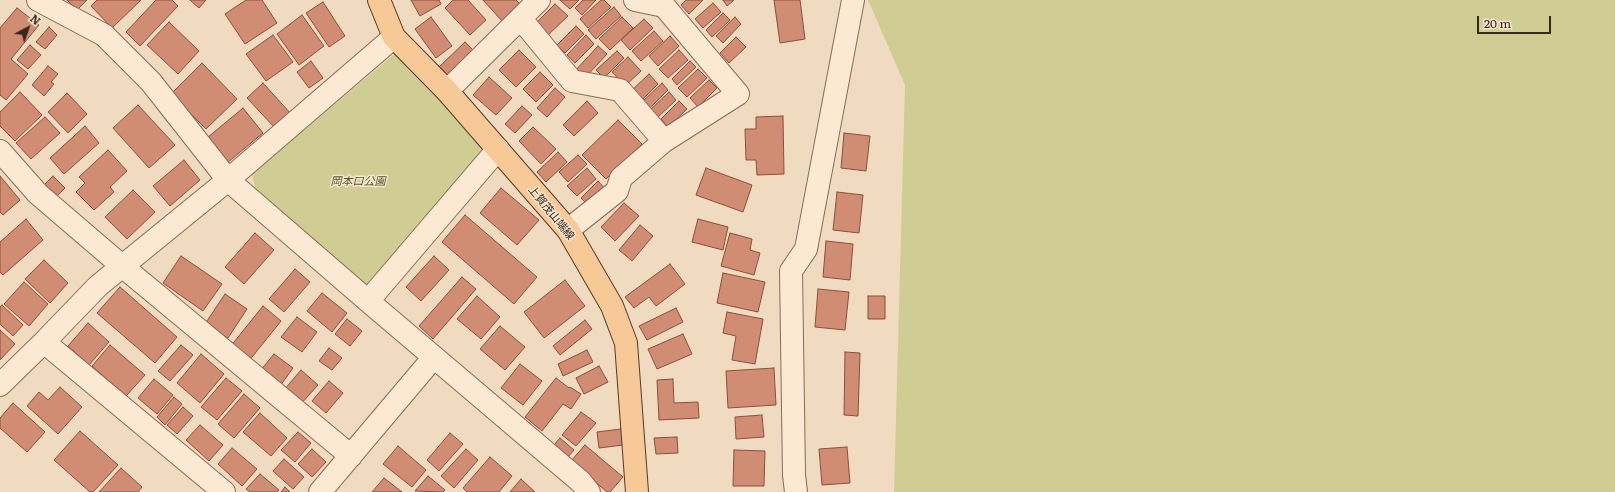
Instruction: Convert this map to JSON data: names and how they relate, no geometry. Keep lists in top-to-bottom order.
{
  "streets": {
    "main road": ["上賀茂山端線"]
  },
  "parks": ["岡本口公園"],
  "scale_bar": "20 m",
  "north": "top right"
}
